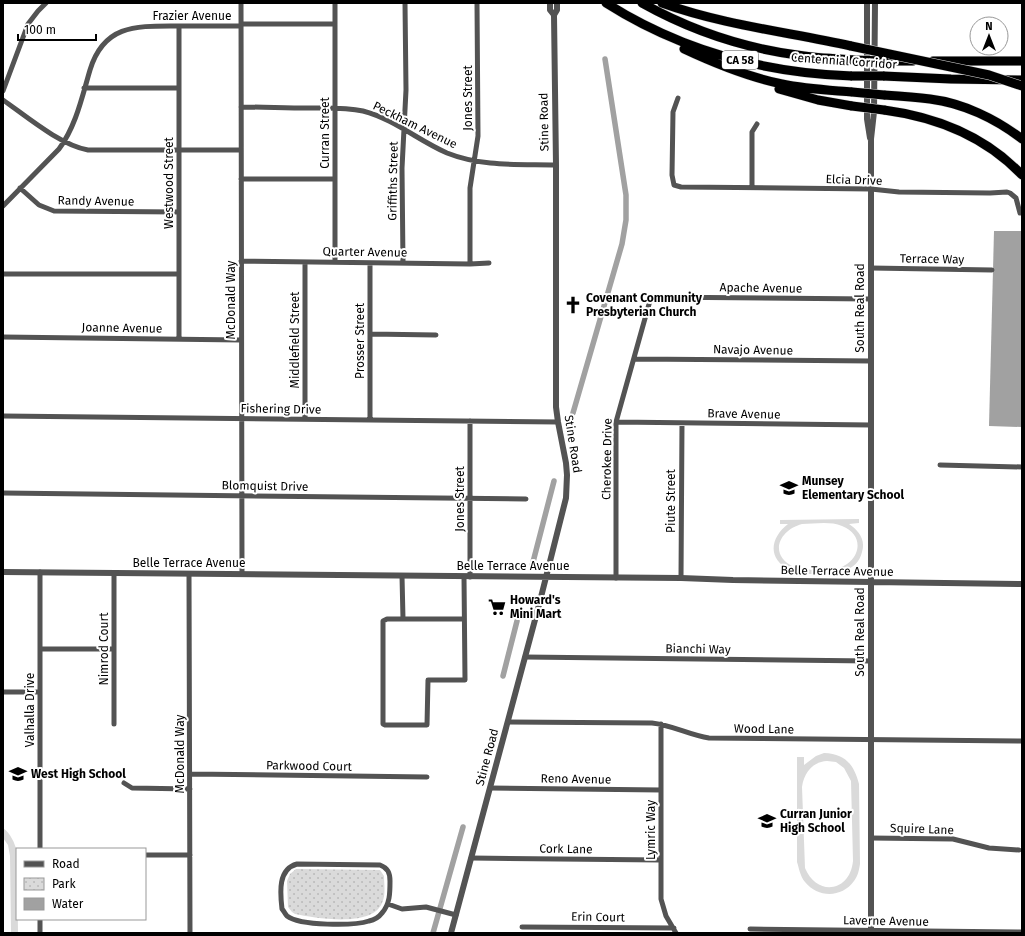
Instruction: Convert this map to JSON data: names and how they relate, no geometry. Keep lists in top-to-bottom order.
{
  "streets": {
    "highway": ["CA 58", "Centennial Corridor"],
    "street": [
      "Frazier Avenue",
      "Jones Street",
      "Stine Road",
      "Peckham Avenue",
      "Curran Street",
      "Elcia Drive",
      "Griffiths Street",
      "Westwood Street",
      "Randy Avenue",
      "Quarter Avenue",
      "Terrace Way",
      "Apache Avenue",
      "McDonald Way",
      "South Real Road",
      "Joanne Avenue",
      "Middlefield Street",
      "Prosser Street",
      "Navajo Avenue",
      "Fishering Drive",
      "Brave Avenue",
      "Cherokee Drive",
      "Blomquist Drive",
      "Piute Street",
      "Belle Terrace Avenue",
      "Nimrod Court",
      "Bianchi Way",
      "Valhalla Drive",
      "Wood Lane",
      "Parkwood Court",
      "Reno Avenue",
      "Squire Lane",
      "Lymric Way",
      "Cork Lane",
      "Erin Court",
      "Laverne Avenue"
    ]
  },
  "crossings": [
    ["Frazier Avenue", "Curran Street"],
    ["Frazier Avenue", "Westwood Street"],
    ["Frazier Avenue", "Randy Avenue"],
    ["Frazier Avenue", "McDonald Way"],
    ["Jones Street", "Peckham Avenue"],
    ["Jones Street", "Quarter Avenue"],
    ["Jones Street", "Fishering Drive"],
    ["Jones Street", "Blomquist Drive"],
    ["Jones Street", "Belle Terrace Avenue"],
    ["Stine Road", "Peckham Avenue"],
    ["Stine Road", "Fishering Drive"],
    ["Stine Road", "Belle Terrace Avenue"],
    ["Stine Road", "Bianchi Way"],
    ["Stine Road", "Wood Lane"],
    ["Stine Road", "Reno Avenue"],
    ["Stine Road", "Cork Lane"],
    ["Peckham Avenue", "Curran Street"],
    ["Peckham Avenue", "Griffiths Street"],
    ["Peckham Avenue", "McDonald Way"],
    ["Curran Street", "Quarter Avenue"],
    ["Elcia Drive", "South Real Road"],
    ["Griffiths Street", "Quarter Avenue"],
    ["Westwood Street", "Randy Avenue"],
    ["Westwood Street", "Joanne Avenue"],
    ["Quarter Avenue", "McDonald Way"],
    ["Quarter Avenue", "Middlefield Street"],
    ["Quarter Avenue", "Prosser Street"],
    ["Terrace Way", "South Real Road"],
    ["Apache Avenue", "South Real Road"],
    ["Apache Avenue", "Cherokee Drive"],
    ["McDonald Way", "Joanne Avenue"],
    ["McDonald Way", "Fishering Drive"],
    ["McDonald Way", "Blomquist Drive"],
    ["McDonald Way", "Belle Terrace Avenue"],
    ["McDonald Way", "Parkwood Court"],
    ["South Real Road", "Navajo Avenue"],
    ["South Real Road", "Brave Avenue"],
    ["South Real Road", "Belle Terrace Avenue"],
    ["South Real Road", "Bianchi Way"],
    ["South Real Road", "Wood Lane"],
    ["South Real Road", "Squire Lane"],
    ["South Real Road", "Laverne Avenue"],
    ["Middlefield Street", "Fishering Drive"],
    ["Prosser Street", "Fishering Drive"],
    ["Navajo Avenue", "Cherokee Drive"],
    ["Brave Avenue", "Cherokee Drive"],
    ["Brave Avenue", "Piute Street"],
    ["Cherokee Drive", "Belle Terrace Avenue"],
    ["Piute Street", "Belle Terrace Avenue"],
    ["Belle Terrace Avenue", "Nimrod Court"],
    ["Belle Terrace Avenue", "Valhalla Drive"],
    ["Wood Lane", "Lymric Way"],
    ["Reno Avenue", "Lymric Way"],
    ["Lymric Way", "Cork Lane"],
    ["Lymric Way", "Erin Court"]
  ],
  "places": {
    "church": ["Covenant Community Presbyterian Church"],
    "school or university": ["Munsey Elementary School", "West High School", "Curran Junior High School"],
    "supermarket": ["Howard's Mini Mart"]
  },
  "legend": ["Road", "Park", "Water"],
  "scale_bar": "100 m",
  "north": "top"
}
